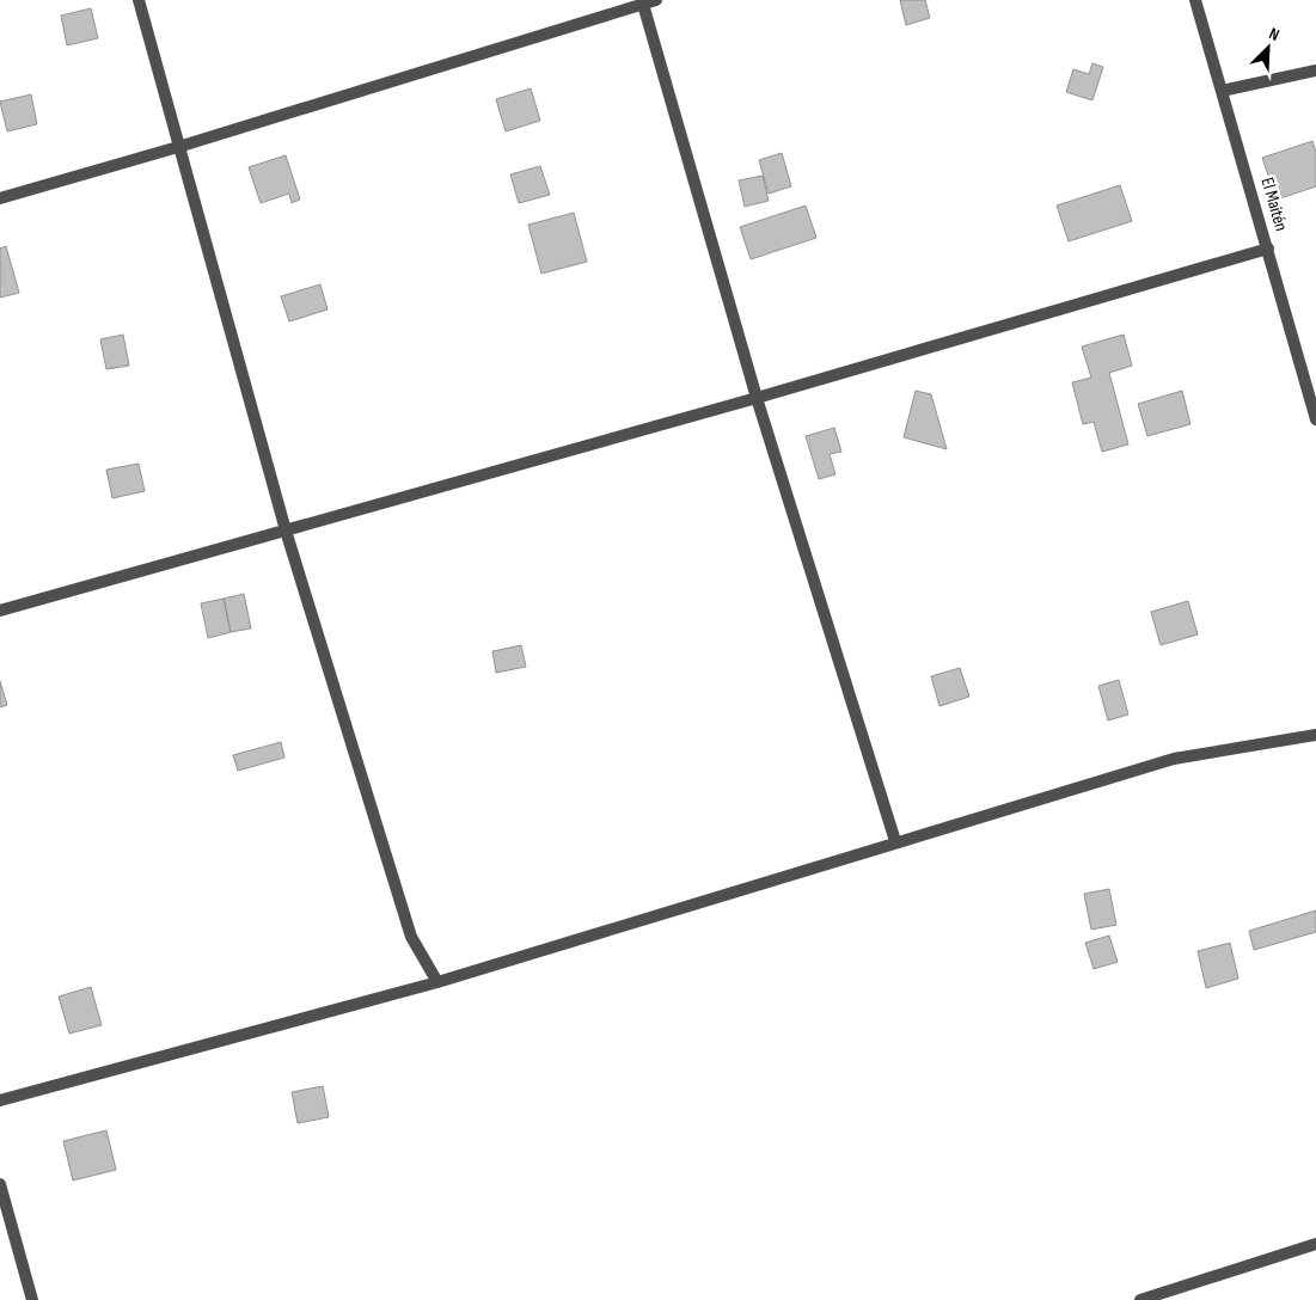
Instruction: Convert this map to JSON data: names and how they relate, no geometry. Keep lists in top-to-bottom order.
{
  "streets": {
    "street": ["El Maitén"]
  },
  "north": "top right"
}
